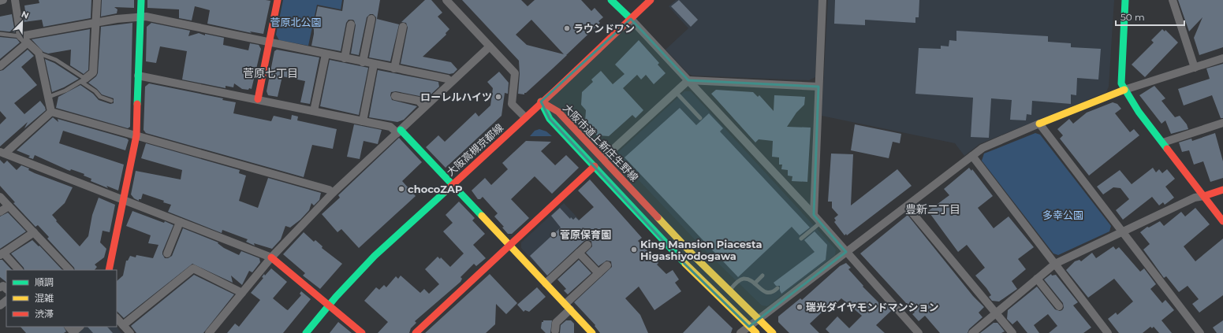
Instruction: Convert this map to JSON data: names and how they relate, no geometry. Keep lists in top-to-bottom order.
{
  "streets": {
    "street": ["大阪市道上新庄生野線", "大阪高槻京都線"]
  },
  "crossings": [
    ["大阪市道上新庄生野線", "大阪高槻京都線"]
  ],
  "districts": ["菅原七丁目", "豊新二丁目"],
  "parks": ["菅原北公園", "多幸公園"],
  "places": [
    "ラウンドワン",
    "ローレルハイツ",
    "chocoZAP",
    "菅原保育園",
    "King Mansion Piacesta Higashiyodogawa",
    "瑞光ダイヤモンドマンション"
  ],
  "legend": ["順調", "混雑", "渋滞"],
  "scale_bar": "50 m",
  "north": "top right"
}
